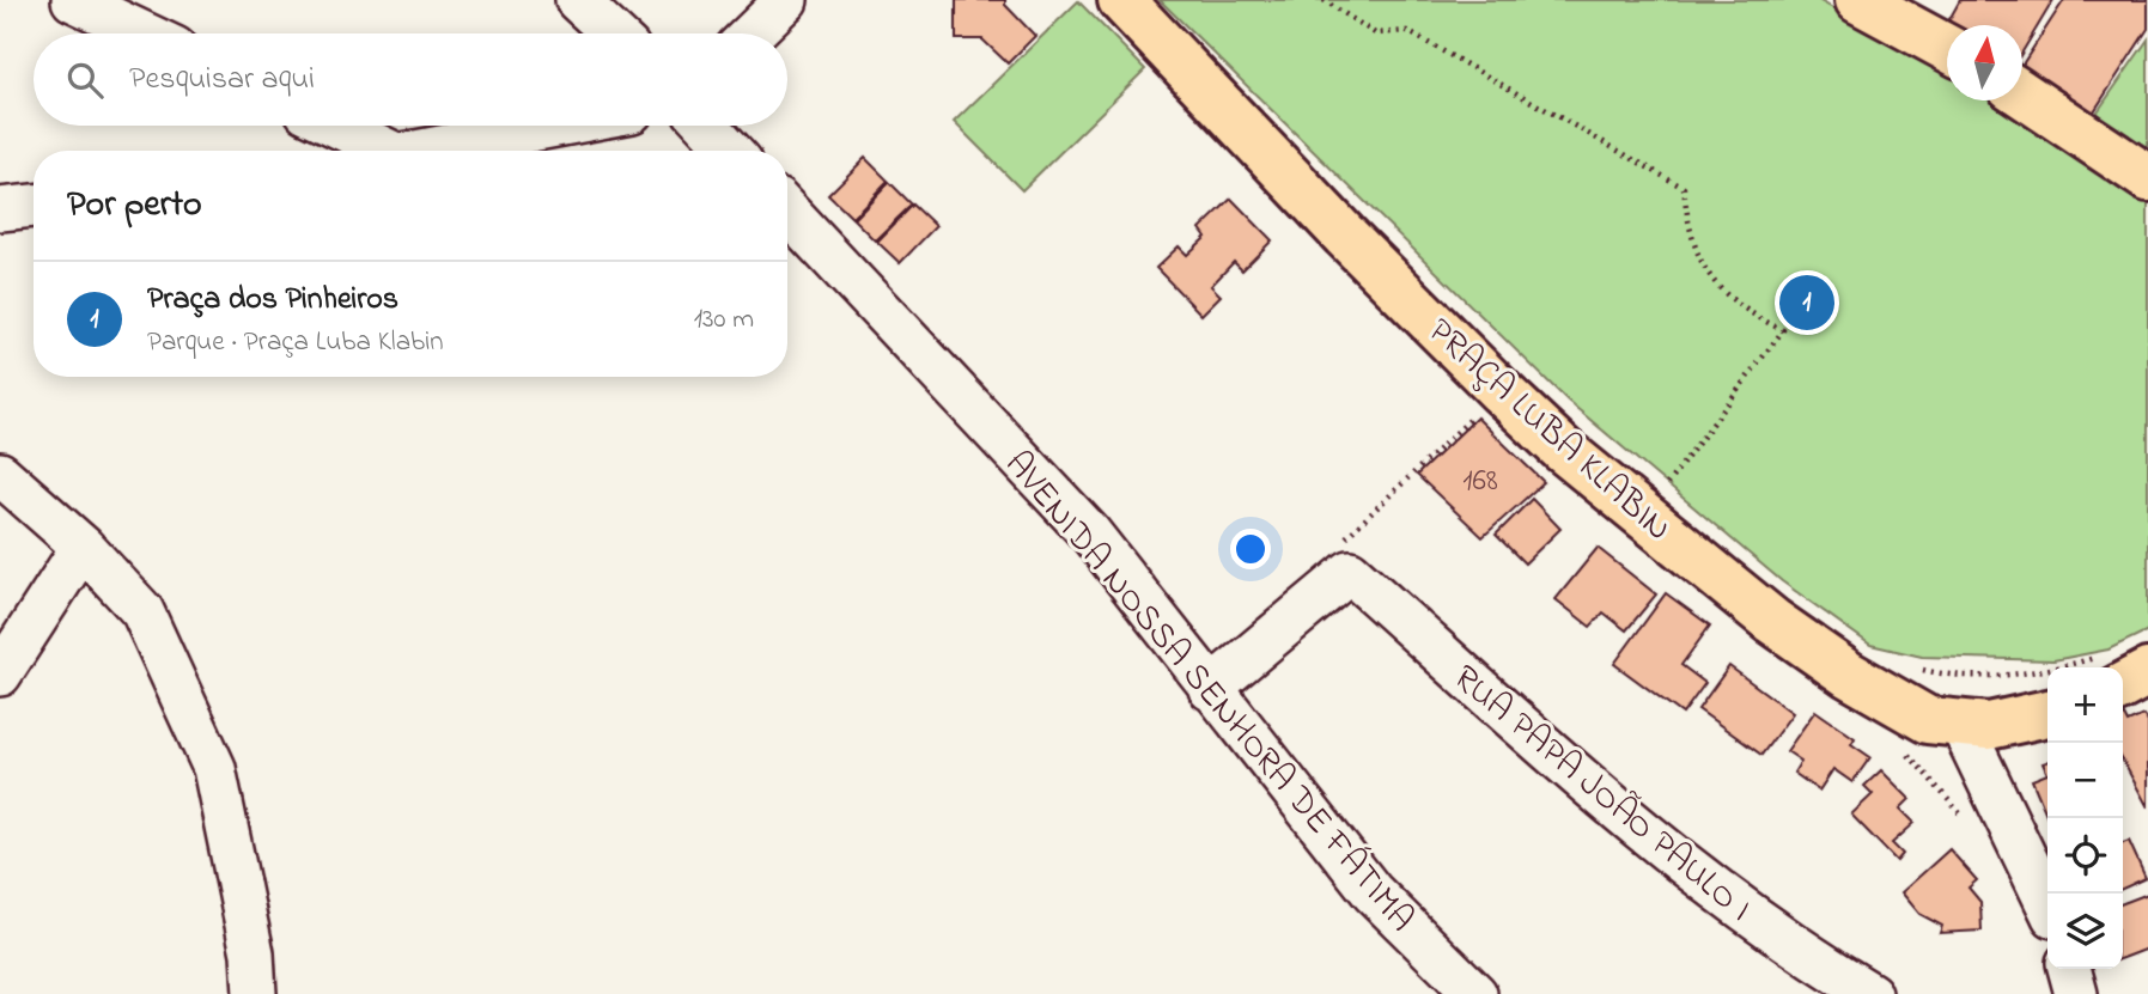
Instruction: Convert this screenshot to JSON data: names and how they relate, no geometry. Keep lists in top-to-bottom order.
{
  "streets": {
    "main road": ["PRAÇA LUBA KLABIN"],
    "street": ["AVENIDA NOSSA SENHORA DE FÁTIMA", "RUA PAPA JOÃO PAULO I"]
  },
  "house_numbers": ["168"],
  "north": "top",
  "page": {
    "search": "Pesquisar aqui",
    "heading": "Por perto",
    "list": [
      {
        "mark": "1",
        "name": "Praça dos Pinheiros",
        "note": "Parque · Praça Luba Klabin",
        "value": "130 m"
      }
    ],
    "pins": "1",
    "map_buttons": ["+", "−"]
  }
}
